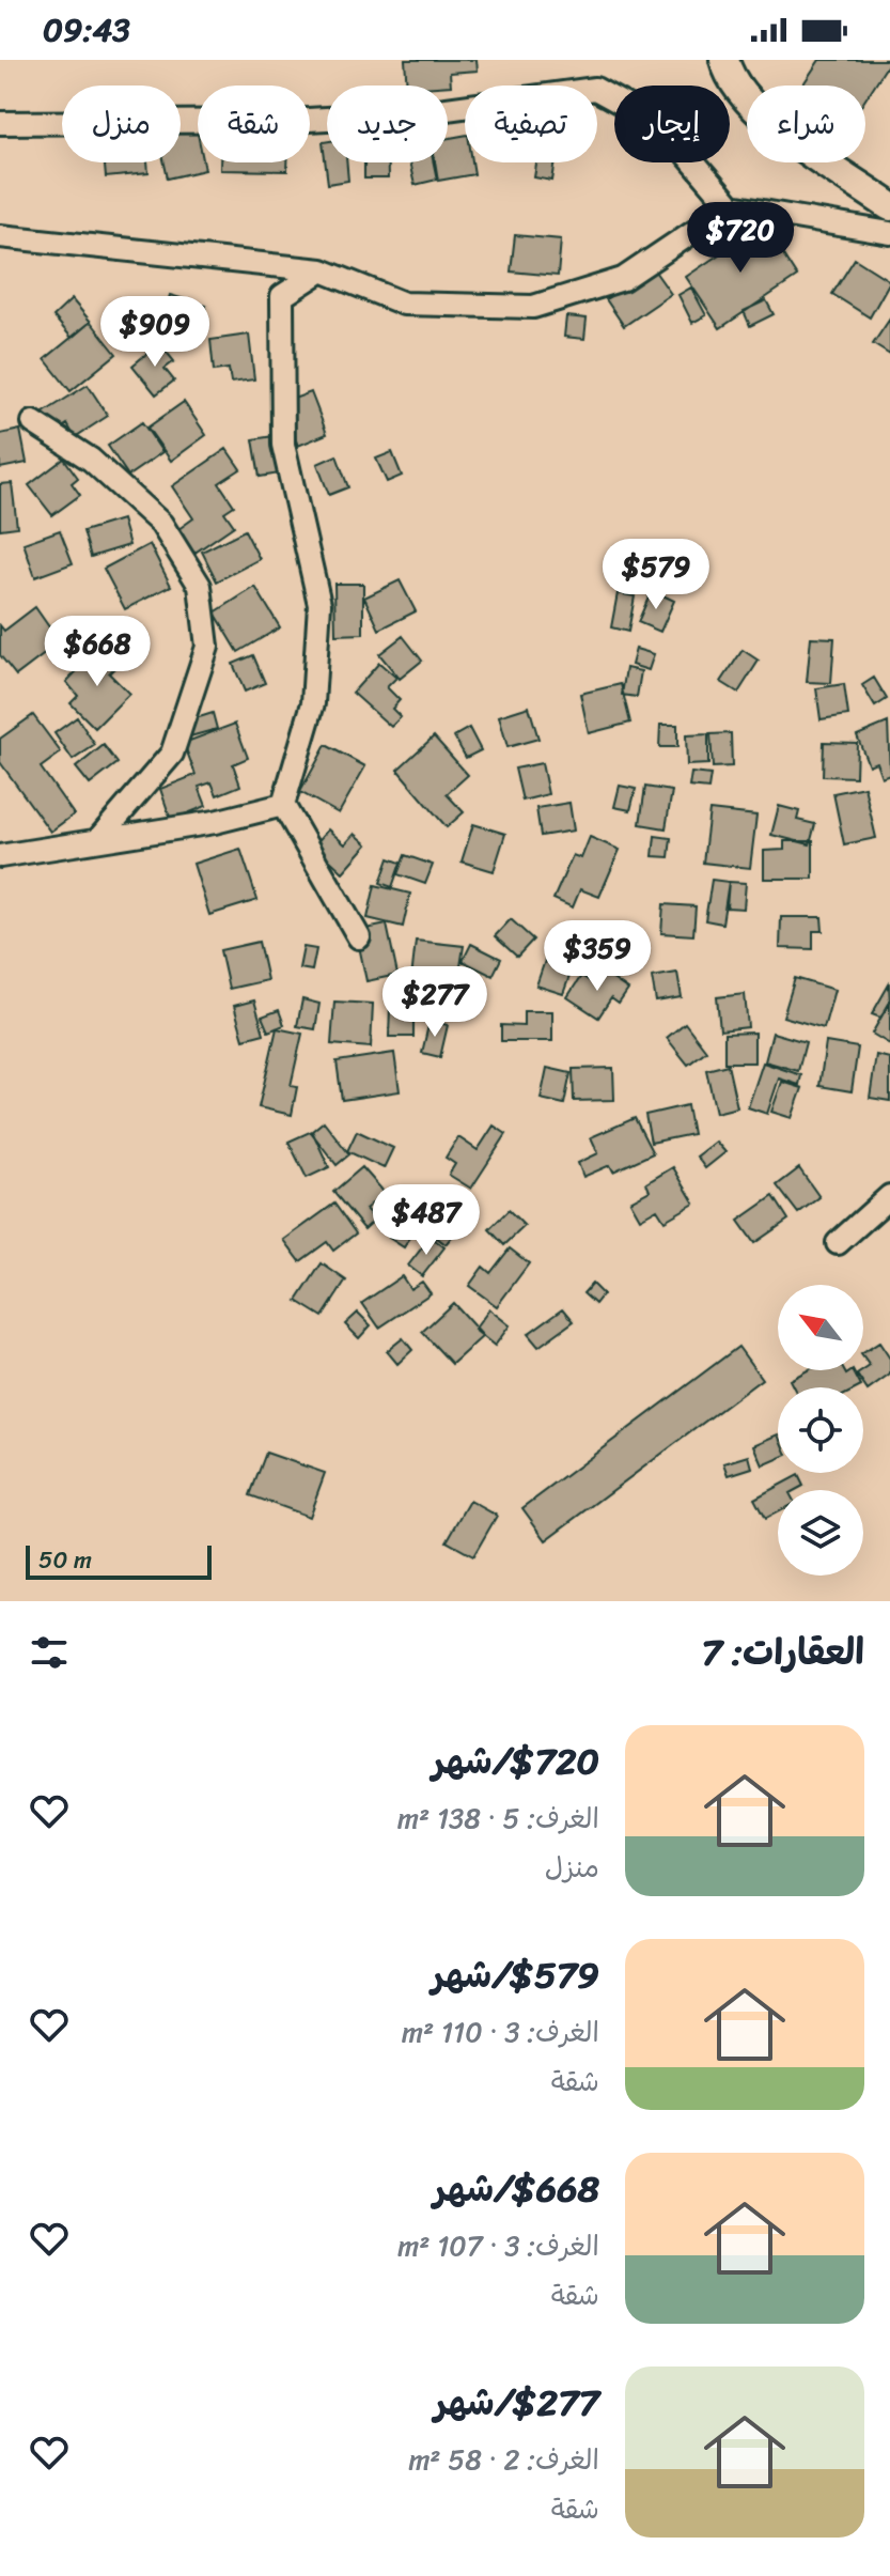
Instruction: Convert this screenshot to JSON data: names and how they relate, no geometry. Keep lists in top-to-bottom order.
{
  "scale_bar": "50 m",
  "north": "top left",
  "page": {
    "status": "09:43",
    "chip": [
      "شراء",
      "إيجار",
      "تصفية",
      "جديد",
      "شقة",
      "منزل"
    ],
    "price": [
      "$720",
      "$909",
      "$579",
      "$668",
      "$359",
      "$277",
      "$487"
    ],
    "scale": "50 m",
    "heading": "العقارات: 7",
    "list": [
      {
        "name": "$720/شهر",
        "note": "الغرف: 5 · 138 m² · منزل"
      },
      {
        "name": "$579/شهر",
        "note": "الغرف: 3 · 110 m² · شقة"
      },
      {
        "name": "$668/شهر",
        "note": "الغرف: 3 · 107 m² · شقة"
      },
      {
        "name": "$277/شهر",
        "note": "الغرف: 2 · 58 m² · شقة"
      }
    ]
  }
}
